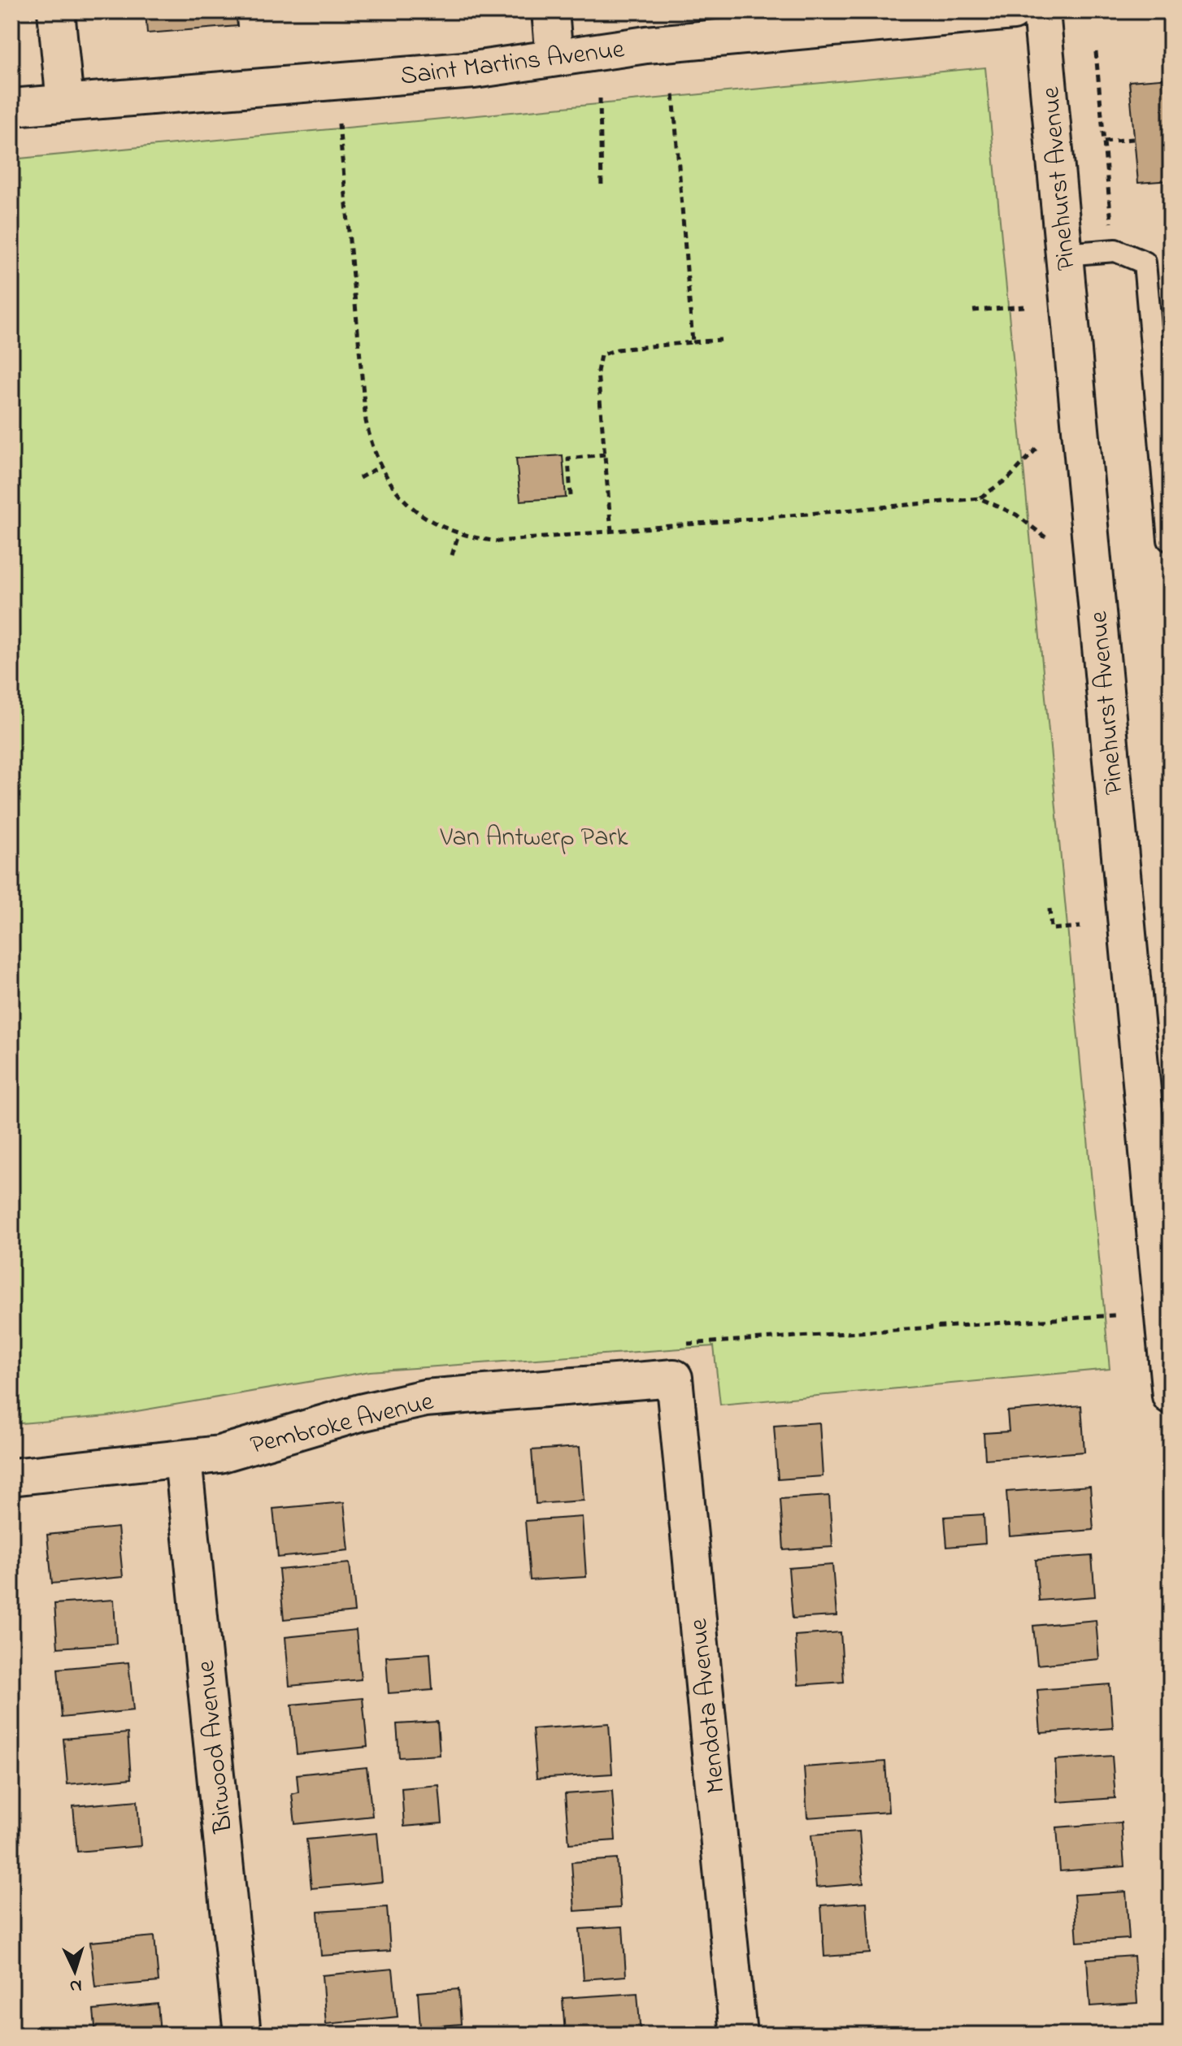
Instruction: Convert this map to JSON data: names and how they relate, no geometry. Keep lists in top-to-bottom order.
{
  "streets": {
    "street": [
      "Saint Martins Avenue",
      "Pinehurst Avenue",
      "Pembroke Avenue",
      "Mendota Avenue",
      "Birwood Avenue"
    ]
  },
  "crossings": [
    ["Pembroke Avenue", "Mendota Avenue"],
    ["Pembroke Avenue", "Birwood Avenue"]
  ],
  "parks": ["Van Antwerp Park"],
  "north": "bottom"
}
